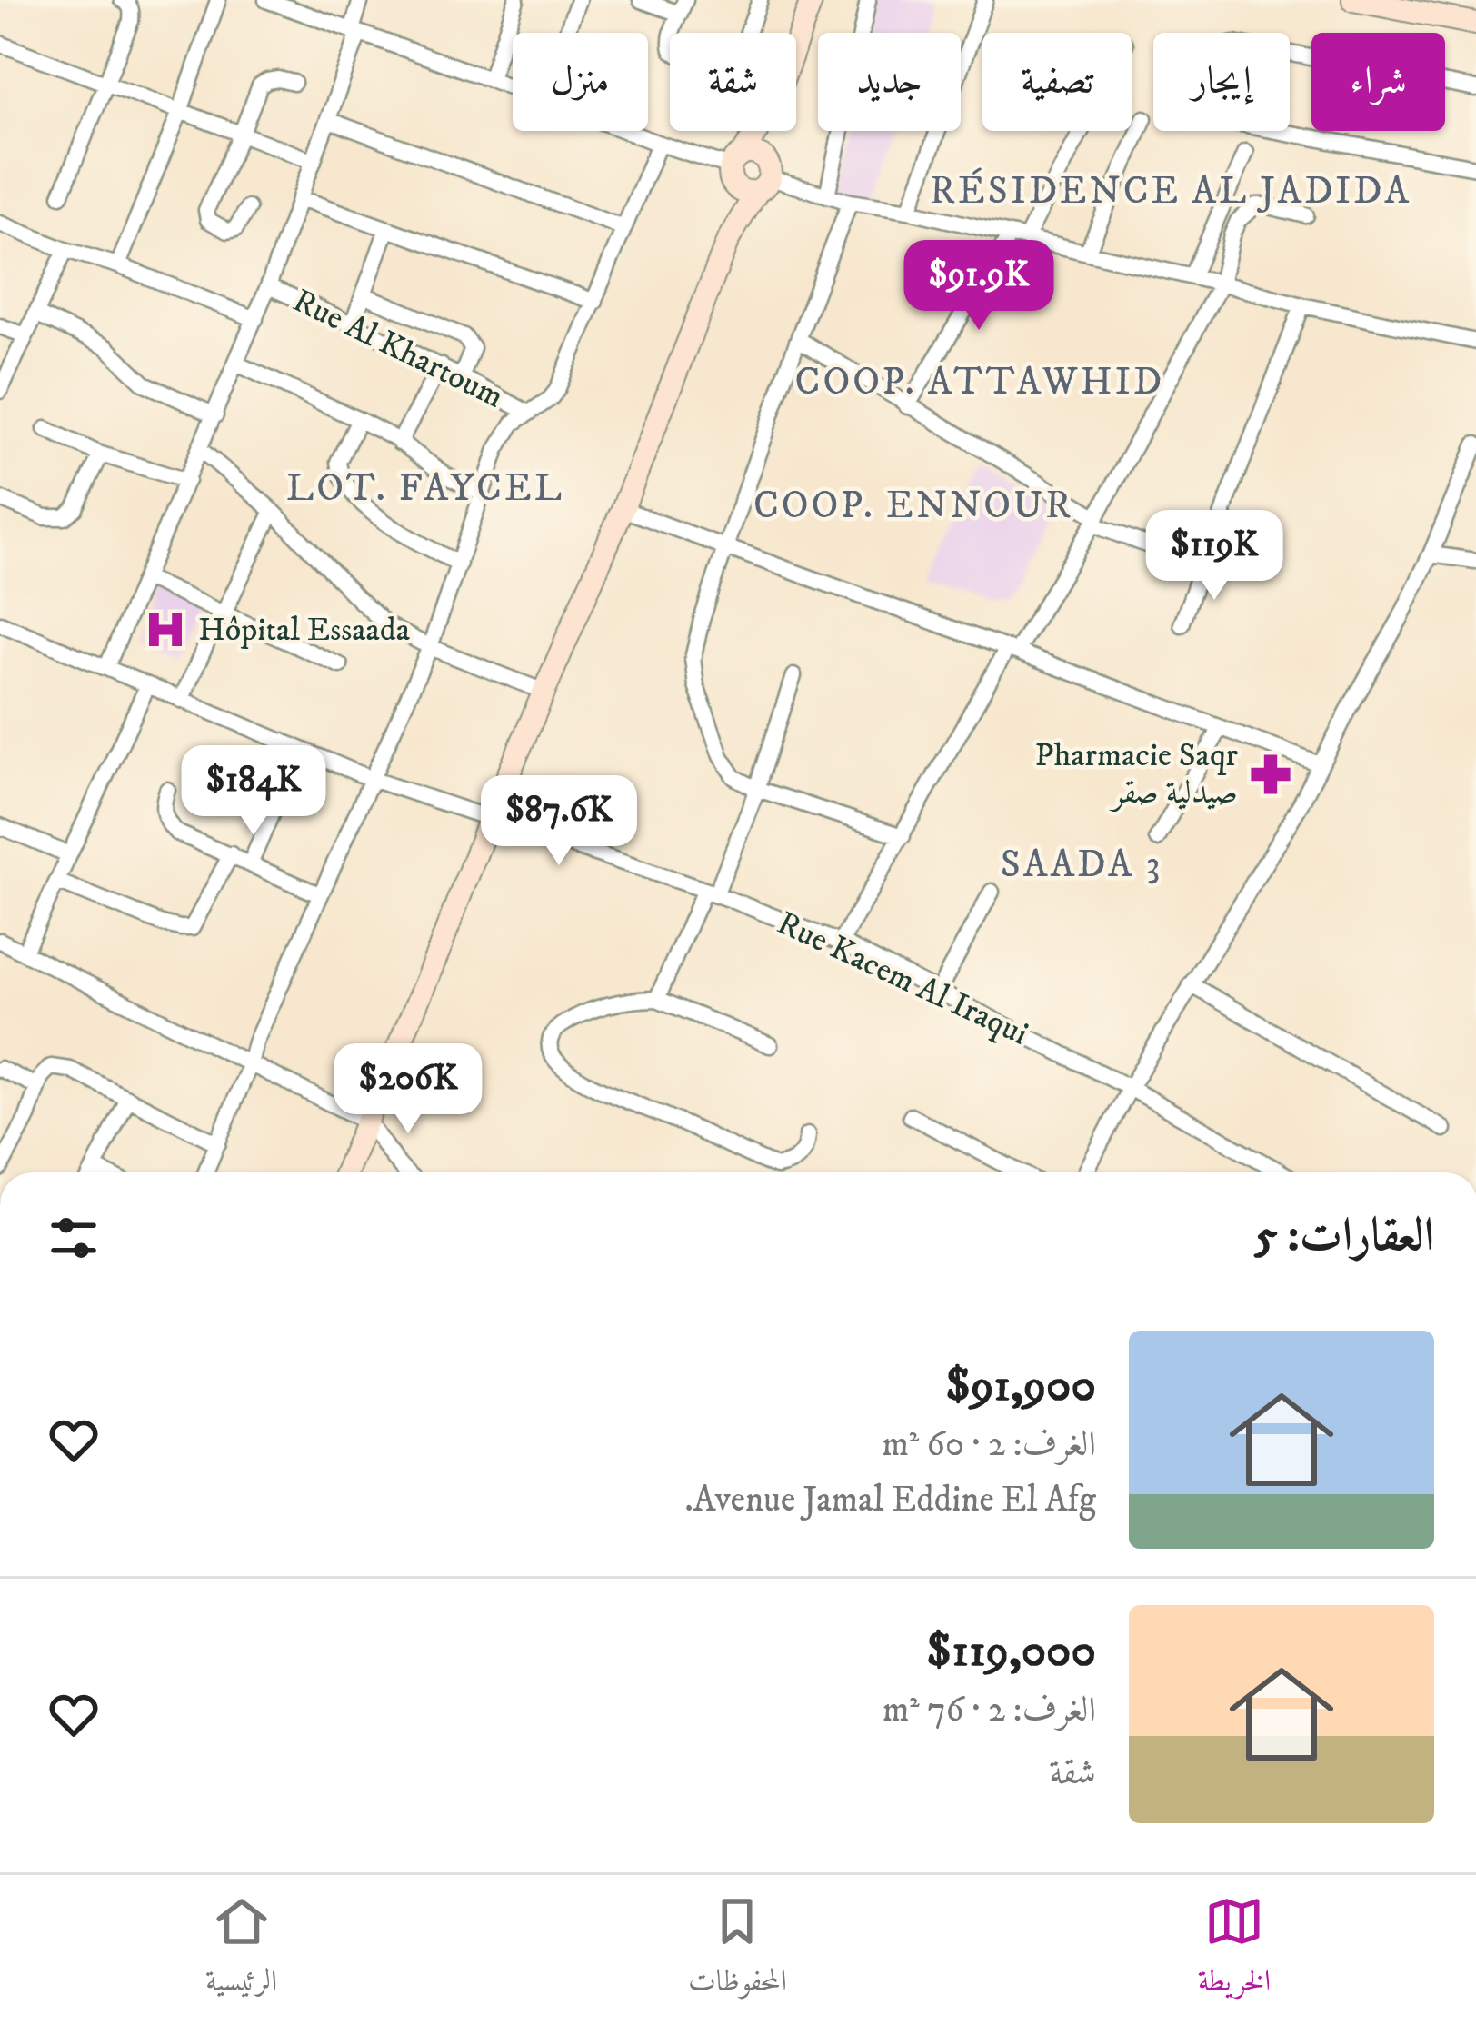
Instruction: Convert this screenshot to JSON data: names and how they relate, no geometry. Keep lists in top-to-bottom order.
{
  "streets": {
    "street": ["Rue Al Khartoum", "Rue Kacem Al Iraqui"]
  },
  "districts": [
    "RÉSIDENCE AL JADIDA",
    "COOP. ATTAWHID",
    "LOT. FAYCEL",
    "COOP. ENNOUR",
    "SAADA 3"
  ],
  "places": {
    "hospital": ["Hôpital Essaada"],
    "pharmacy": ["Pharmacie Saqr صيدلية صقر"]
  },
  "page": {
    "chip": [
      "شراء",
      "إيجار",
      "تصفية",
      "جديد",
      "شقة",
      "منزل"
    ],
    "price": [
      "$91.9K",
      "$119K",
      "$184K",
      "$87.6K",
      "$206K"
    ],
    "heading": "العقارات: 5",
    "list": [
      {
        "name": "$91,900",
        "note": "الغرف: 2 · 60 m² · Avenue Jamal Eddine El Afg."
      },
      {
        "name": "$119,000",
        "note": "الغرف: 2 · 76 m² · شقة"
      }
    ],
    "tabs": ["الخريطة", "المحفوظات", "الرئيسية"]
  }
}
